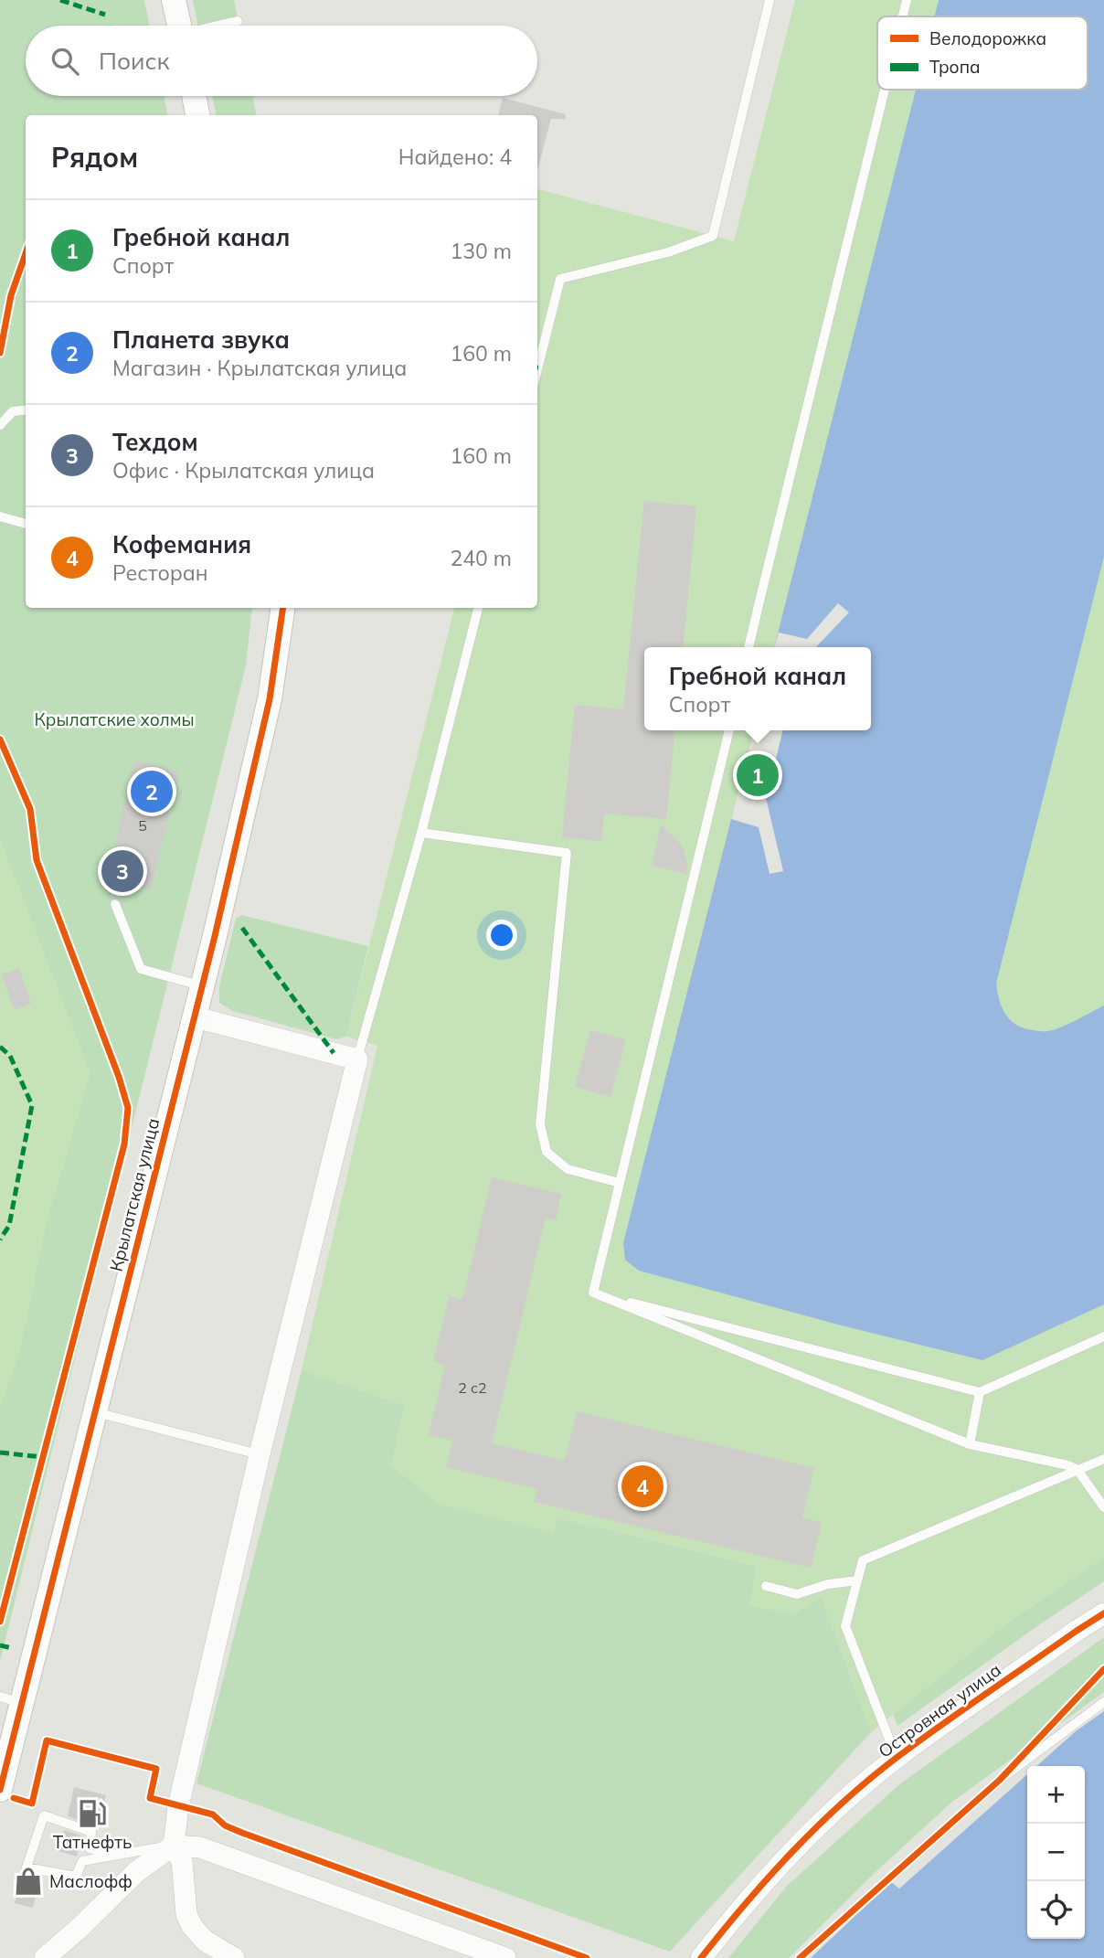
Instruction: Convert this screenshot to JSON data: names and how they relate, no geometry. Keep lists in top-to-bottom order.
{
  "streets": {
    "main road": ["Крылатская улица"],
    "street": ["Островная улица"]
  },
  "parks": ["Крылатские холмы"],
  "places": {
    "fuel station": ["Татнефть"],
    "shop": ["Маслофф"]
  },
  "house_numbers": ["5", "2 с2"],
  "legend": ["Велодорожка", "Тропа"],
  "page": {
    "search": "Поиск",
    "heading": ["Рядом", "Найдено: 4"],
    "list": [
      {
        "mark": "1",
        "name": "Гребной канал",
        "note": "Спорт",
        "value": "130 m"
      },
      {
        "mark": "2",
        "name": "Планета звука",
        "note": "Магазин · Крылатская улица",
        "value": "160 m"
      },
      {
        "mark": "3",
        "name": "Техдом",
        "note": "Офис · Крылатская улица",
        "value": "160 m"
      },
      {
        "mark": "4",
        "name": "Кофемания",
        "note": "Ресторан",
        "value": "240 m"
      }
    ],
    "popup": ["Гребной канал", "Спорт"],
    "pins": [
      "1",
      "2",
      "3",
      "4"
    ],
    "map_buttons": ["+", "−"]
  }
}
